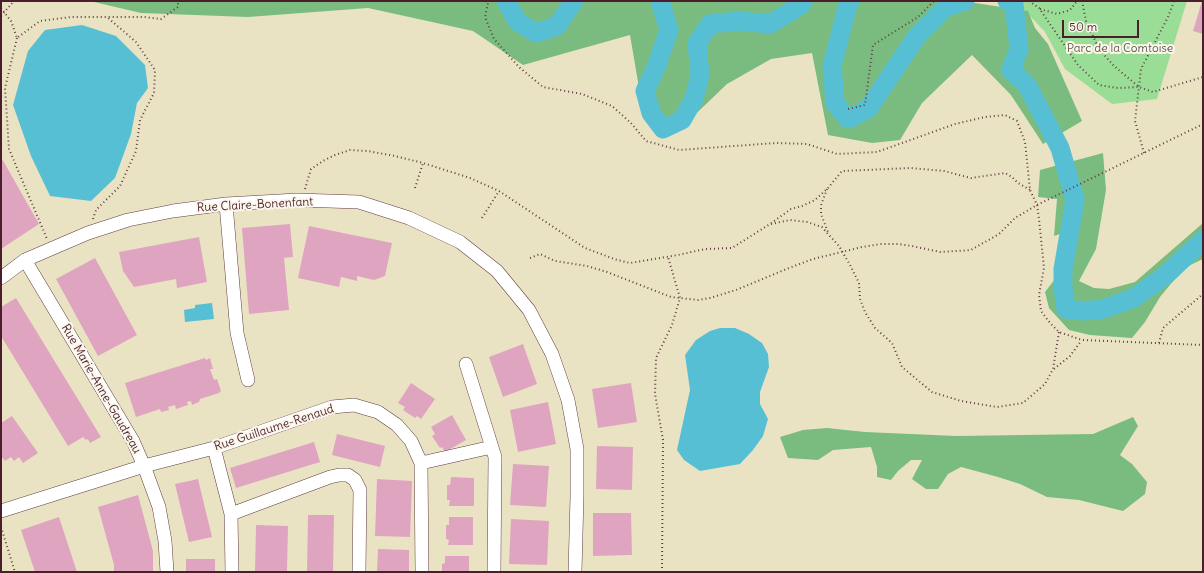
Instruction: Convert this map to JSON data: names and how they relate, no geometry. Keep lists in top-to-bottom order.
{
  "streets": {
    "street": ["Rue Claire-Bonenfant", "Rue Marie-Anne-Gaudreau", "Rue Guillaume-Renaud"]
  },
  "crossings": [
    ["Rue Claire-Bonenfant", "Rue Marie-Anne-Gaudreau"],
    ["Rue Marie-Anne-Gaudreau", "Rue Guillaume-Renaud"]
  ],
  "parks": ["Parc de la Comtoise"],
  "scale_bar": "50 m"
}
